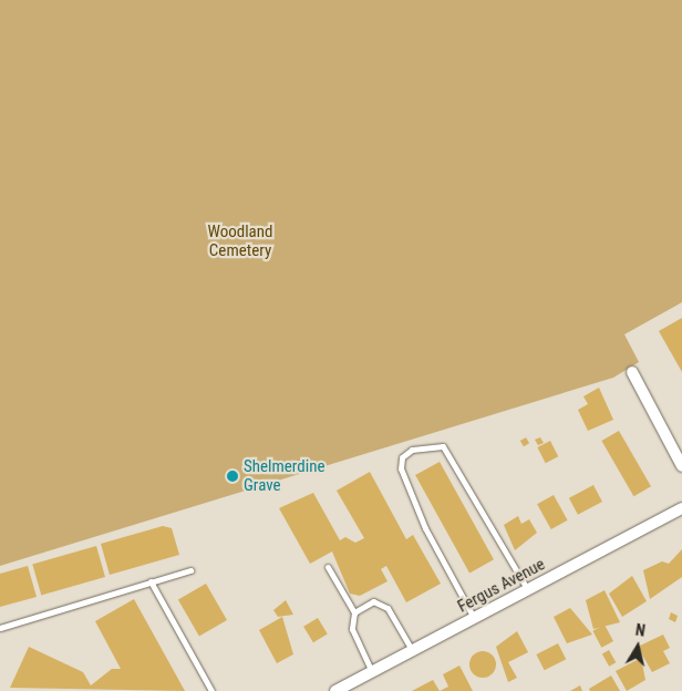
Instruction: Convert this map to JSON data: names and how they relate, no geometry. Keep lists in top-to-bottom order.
{
  "streets": {
    "street": ["Fergus Avenue"]
  },
  "parks": ["Woodland Cemetery"],
  "places": ["Shelmerdine Grave"],
  "north": "top"
}
